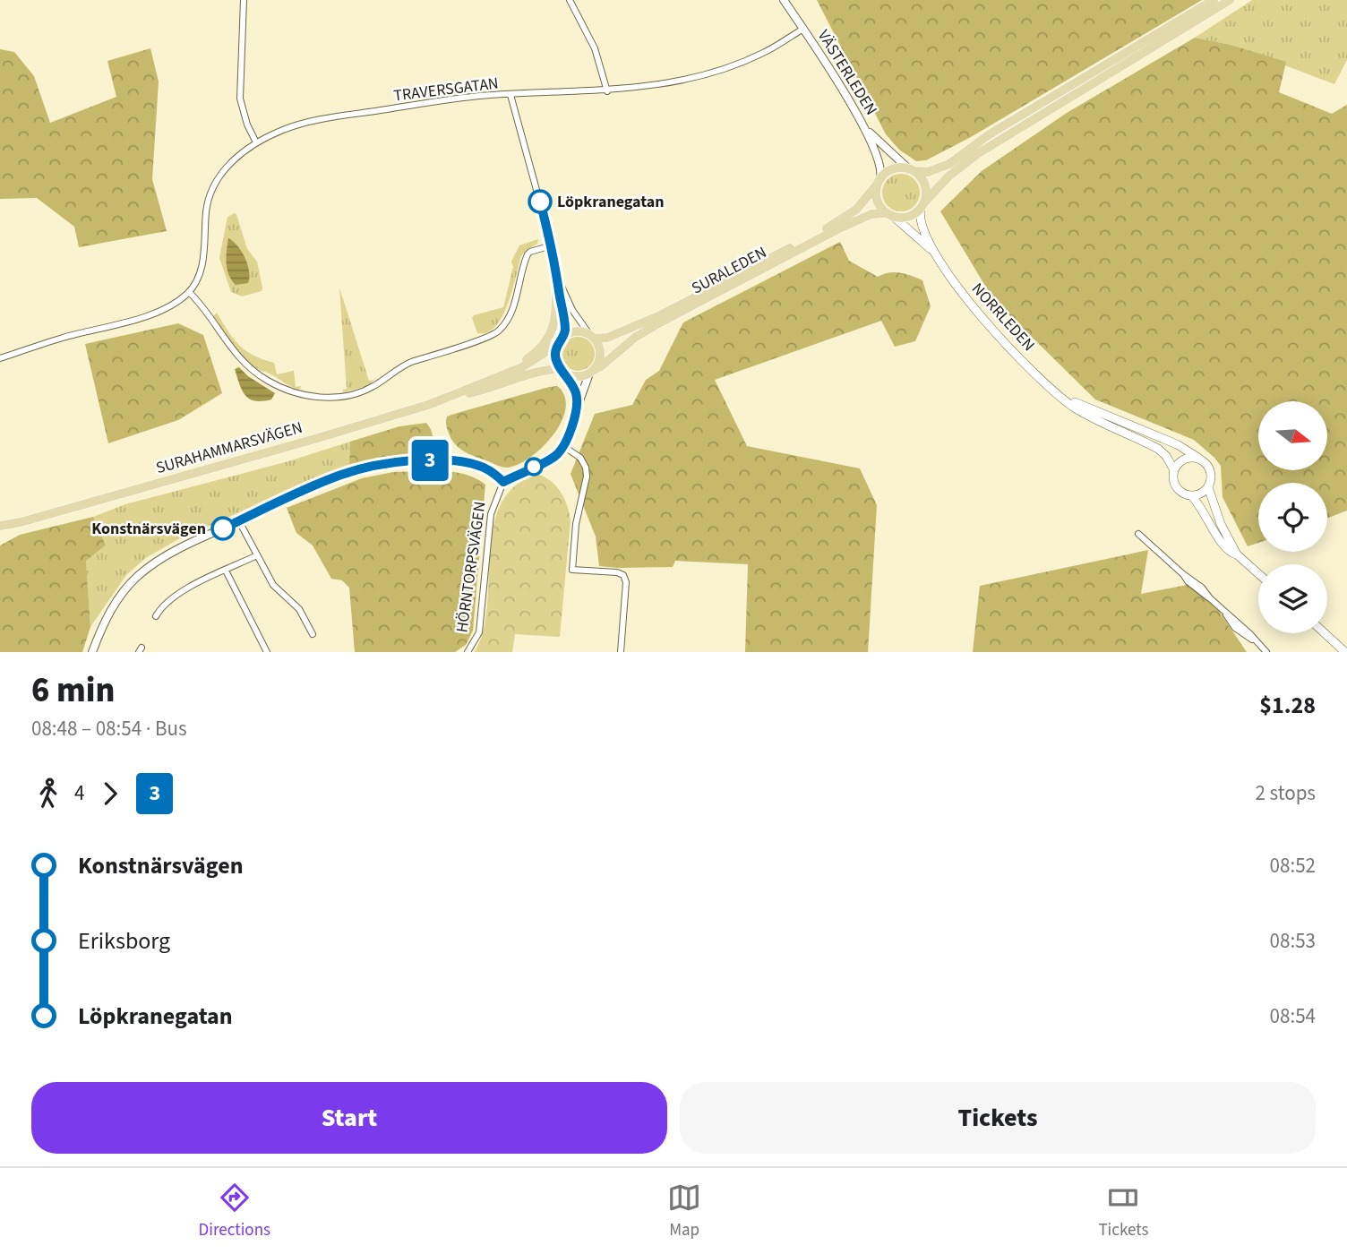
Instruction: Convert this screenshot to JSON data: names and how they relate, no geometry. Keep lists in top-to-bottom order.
{
  "streets": {
    "main road": ["SURALEDEN", "NORRLEDEN", "SURAHAMMARSVÄGEN"],
    "street": ["VÄSTERLEDEN", "TRAVERSGATAN", "HÖRNTORPSVÄGEN"]
  },
  "crossings": [
    ["VÄSTERLEDEN", "TRAVERSGATAN"],
    ["VÄSTERLEDEN", "SURALEDEN"],
    ["VÄSTERLEDEN", "NORRLEDEN"],
    ["SURALEDEN", "NORRLEDEN"],
    ["SURALEDEN", "SURAHAMMARSVÄGEN"]
  ],
  "places": ["Löpkranegatan", "Konstnärsvägen"],
  "lines": ["bus line 3"],
  "north": "right",
  "page": {
    "on_map": "3",
    "heading": ["6 min", "08:48 – 08:54 · Bus", "$1.28"],
    "legs": ["4", "3", "2 stops"],
    "list": [
      {
        "name": "Konstnärsvägen",
        "value": "08:52"
      },
      {
        "name": "Eriksborg",
        "value": "08:53"
      },
      {
        "name": "Löpkranegatan",
        "value": "08:54"
      }
    ],
    "buttons": ["Start", "Tickets"],
    "tabs": ["Directions", "Map", "Tickets"]
  }
}
